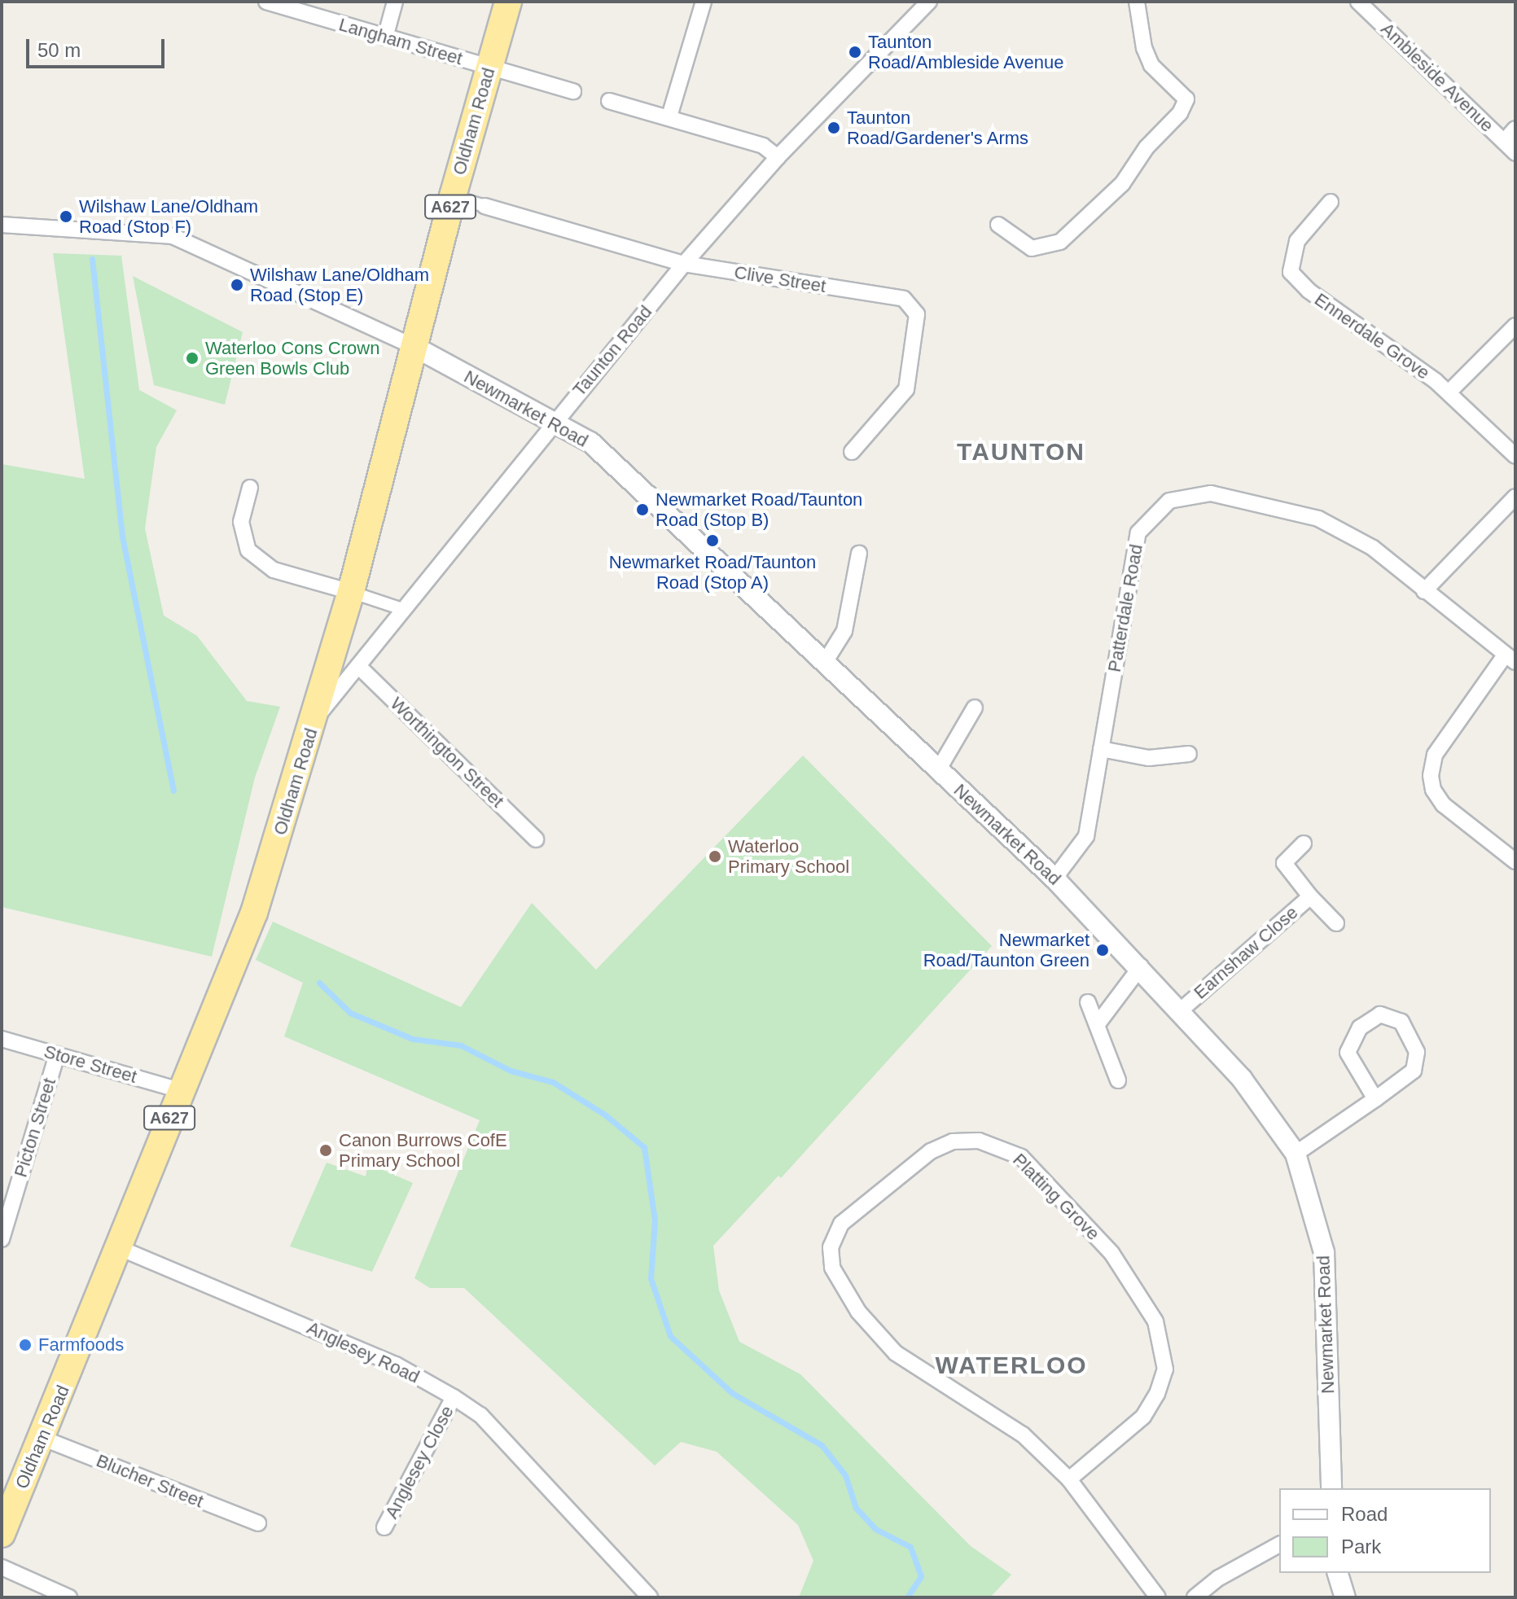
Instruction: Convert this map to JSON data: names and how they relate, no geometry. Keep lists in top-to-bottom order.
{
  "streets": {
    "highway": ["Oldham Road", "A627"],
    "street": [
      "Langham Street",
      "Ambleside Avenue",
      "Clive Street",
      "Ennerdale Grove",
      "Taunton Road",
      "Newmarket Road",
      "Patterdale Road",
      "Worthington Street",
      "Earnshaw Close",
      "Store Street",
      "Picton Street",
      "Platting Grove",
      "Anglesey Road",
      "Anglesey Close",
      "Blucher Street"
    ]
  },
  "crossings": [
    ["Langham Street", "Oldham Road"],
    ["Oldham Road", "Taunton Road"],
    ["Oldham Road", "Newmarket Road"],
    ["Oldham Road", "Store Street"],
    ["Oldham Road", "Anglesey Road"],
    ["Oldham Road", "Blucher Street"],
    ["Clive Street", "Taunton Road"],
    ["Taunton Road", "Newmarket Road"],
    ["Taunton Road", "Worthington Street"],
    ["Newmarket Road", "Patterdale Road"],
    ["Newmarket Road", "Earnshaw Close"],
    ["Store Street", "Picton Street"],
    ["Anglesey Road", "Anglesey Close"]
  ],
  "districts": ["TAUNTON", "WATERLOO"],
  "places": [
    "Taunton Road/Ambleside Avenue",
    "Taunton Road/Gardener's Arms",
    "Wilshaw Lane/Oldham Road (Stop F)",
    "Wilshaw Lane/Oldham Road (Stop E)",
    "Waterloo Cons Crown Green Bowls Club",
    "Newmarket Road/Taunton Road (Stop B)",
    "Newmarket Road/Taunton Road (Stop A)",
    "Waterloo Primary School",
    "Newmarket Road/Taunton Green",
    "Canon Burrows CofE Primary School",
    "Farmfoods"
  ],
  "legend": ["Road", "Park"],
  "scale_bar": "50 m"
}
